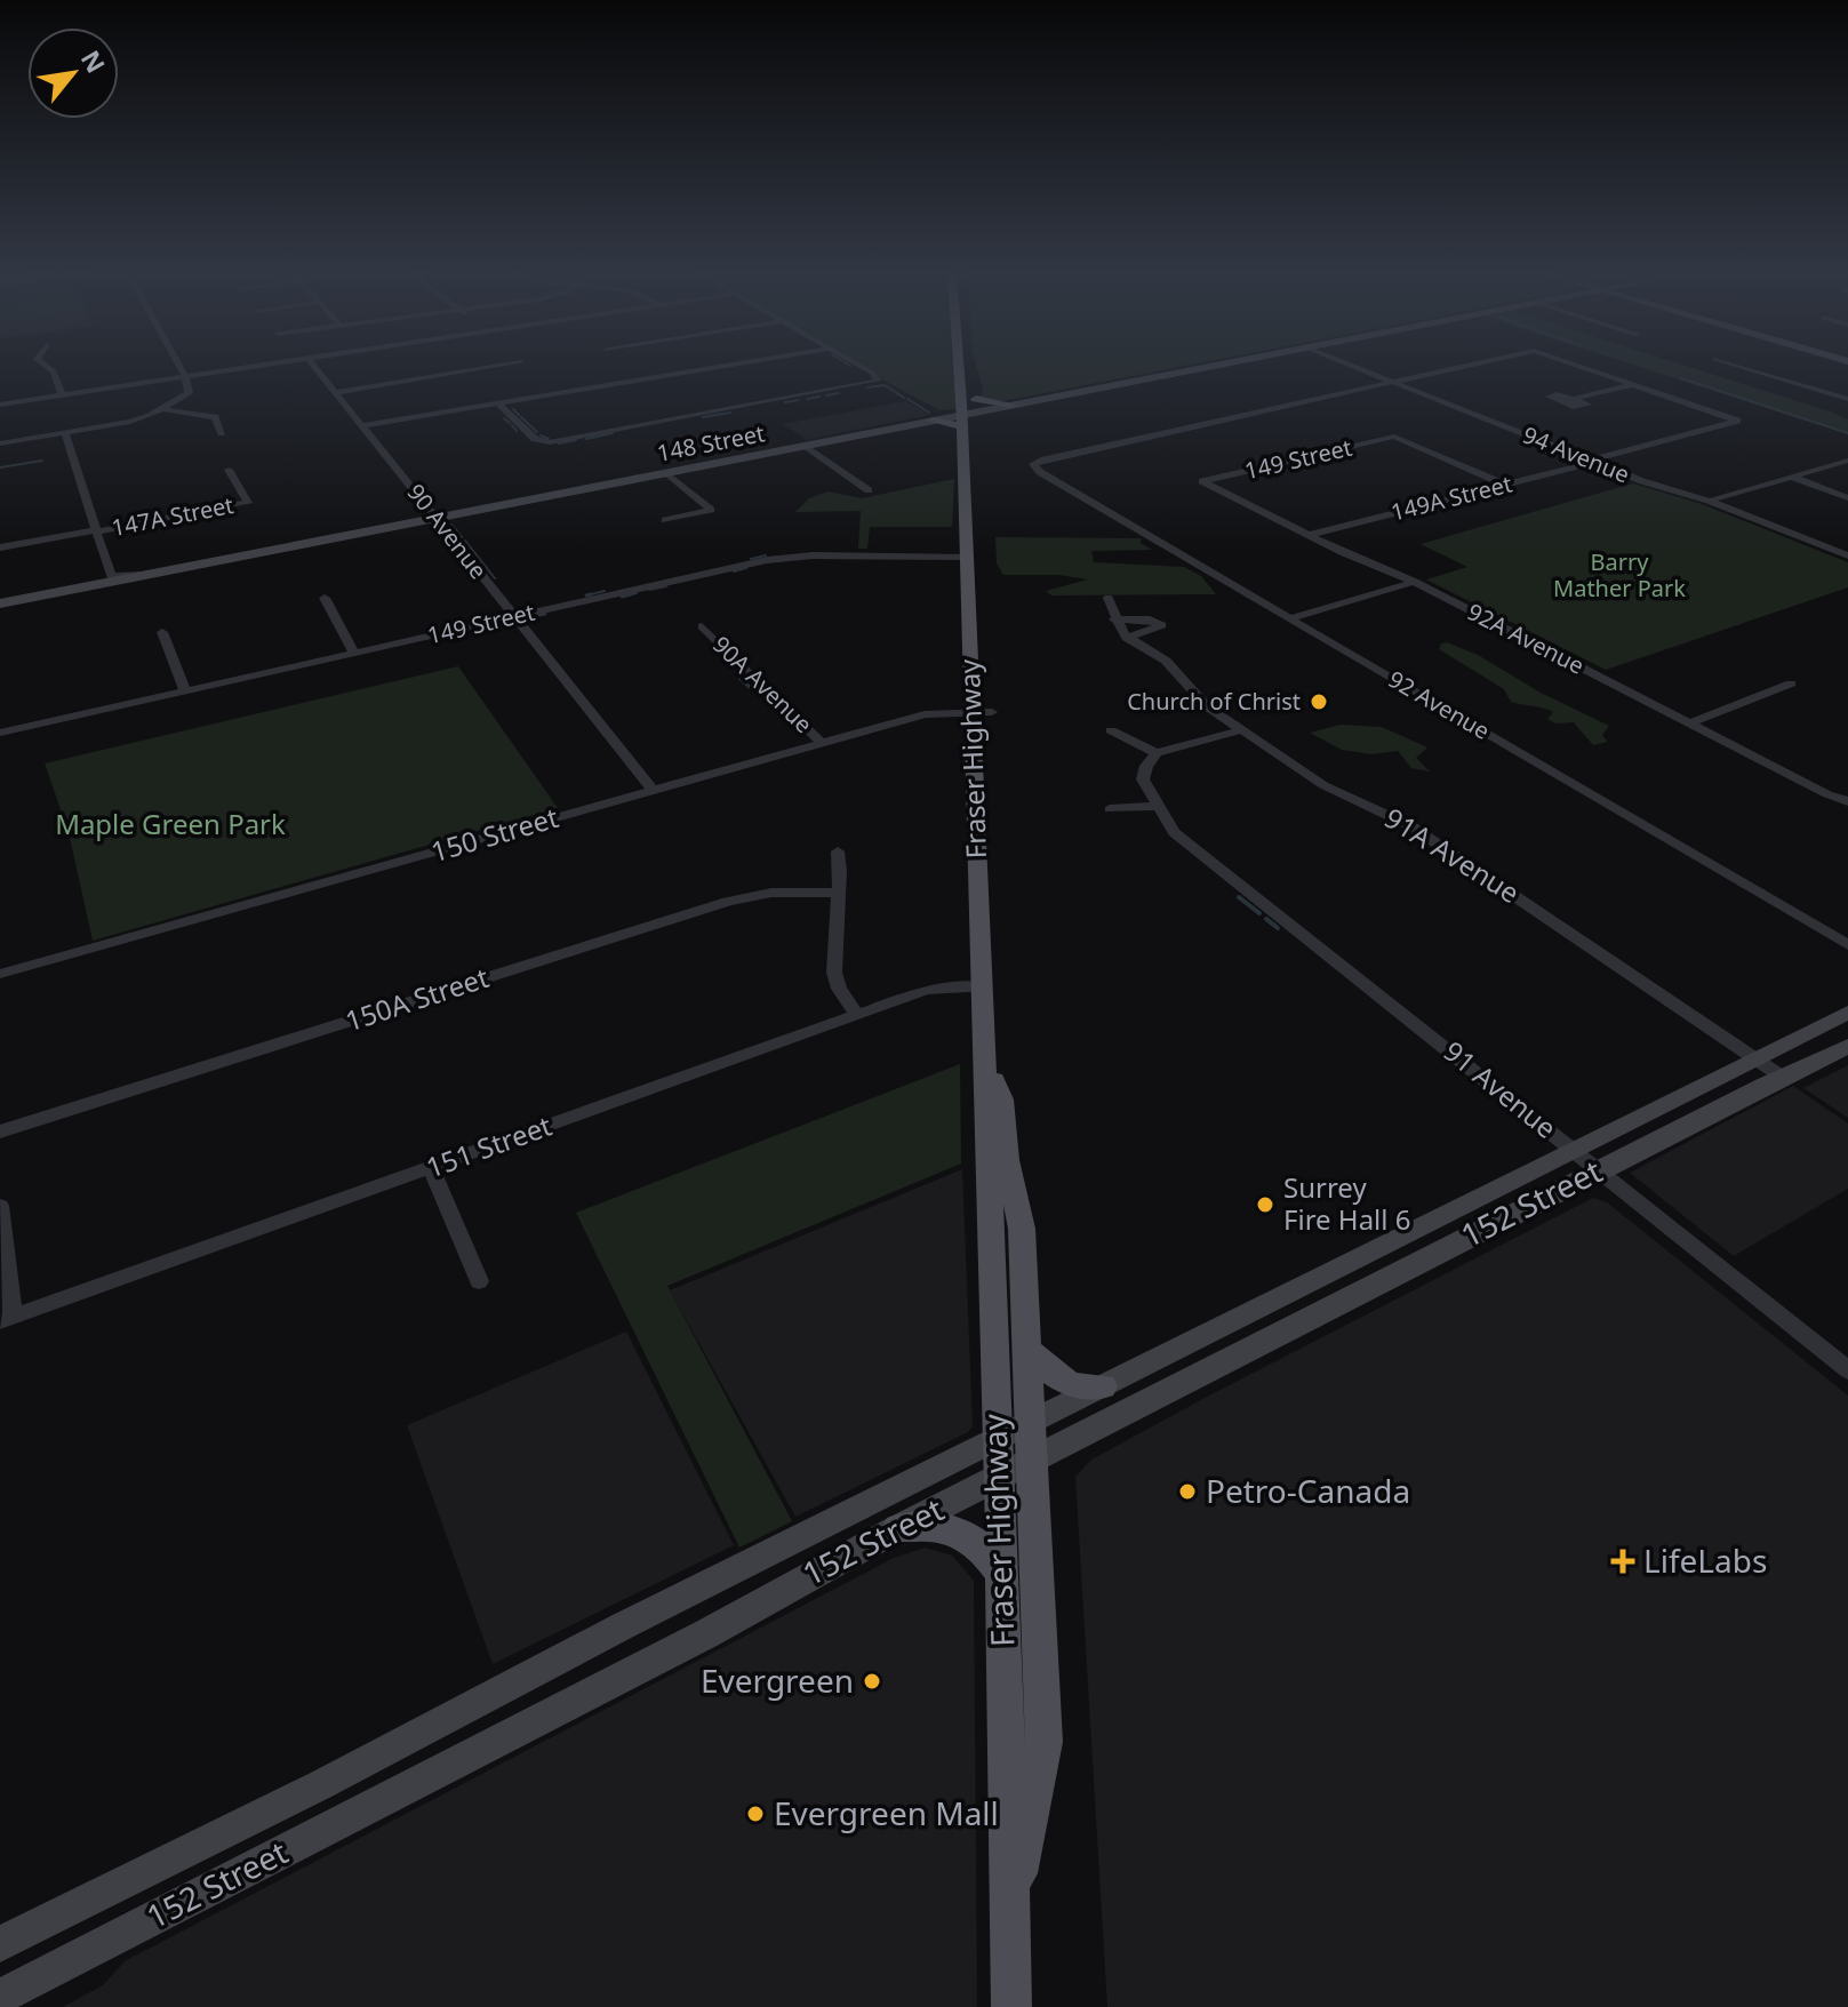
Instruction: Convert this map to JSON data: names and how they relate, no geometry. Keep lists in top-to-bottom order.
{
  "streets": {
    "main road": ["148 Street", "Fraser Highway", "152 Street"],
    "street": [
      "94 Avenue",
      "149 Street",
      "149A Street",
      "147A Street",
      "90 Avenue",
      "92A Avenue",
      "90A Avenue",
      "92 Avenue",
      "150 Street",
      "91A Avenue",
      "150A Street",
      "91 Avenue",
      "151 Street"
    ]
  },
  "crossings": [
    ["148 Street", "90 Avenue"],
    ["94 Avenue", "149A Street"],
    ["94 Avenue", "92 Avenue"],
    ["149 Street", "149A Street"],
    ["149 Street", "90 Avenue"],
    ["149 Street", "92A Avenue"],
    ["149 Street", "Fraser Highway"],
    ["149A Street", "92A Avenue"],
    ["90 Avenue", "150 Street"],
    ["90A Avenue", "150 Street"],
    ["Fraser Highway", "150 Street"],
    ["Fraser Highway", "151 Street"],
    ["Fraser Highway", "152 Street"],
    ["91A Avenue", "152 Street"],
    ["91 Avenue", "152 Street"]
  ],
  "parks": ["Barry Mather Park", "Maple Green Park"],
  "places": {
    "other": [
      "Church of Christ",
      "Surrey Fire Hall 6",
      "Petro-Canada",
      "Evergreen",
      "Evergreen Mall"
    ],
    "health": ["LifeLabs"]
  },
  "north": "top right"
}
